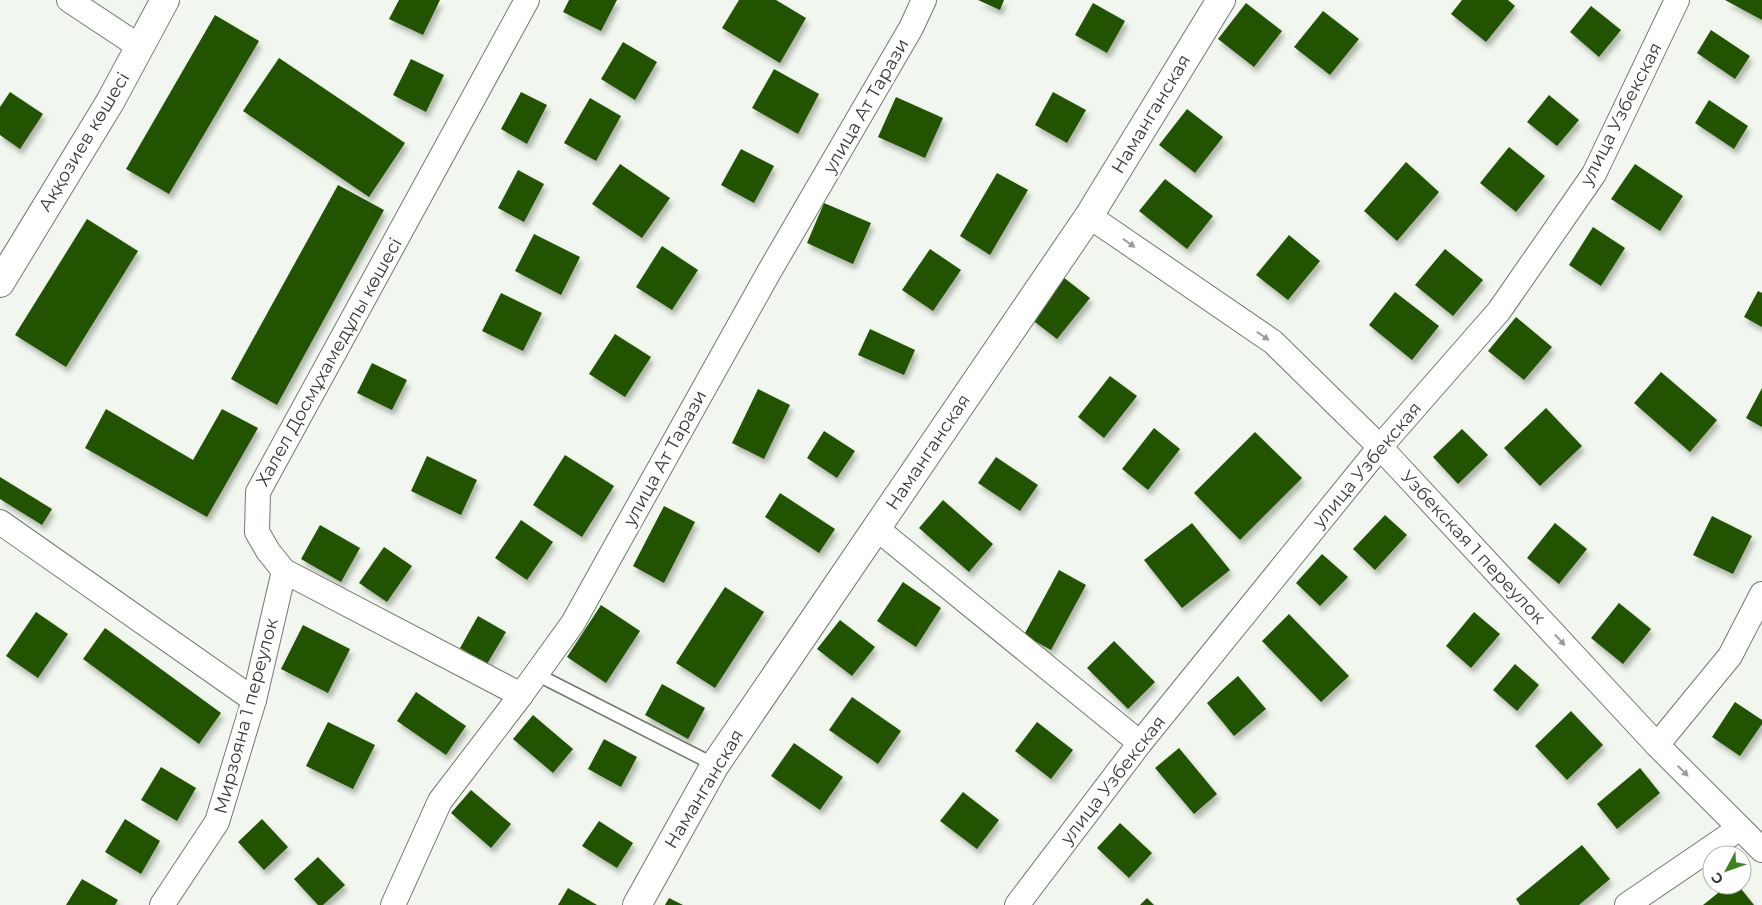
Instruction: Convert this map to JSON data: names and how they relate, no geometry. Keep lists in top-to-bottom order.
{
  "streets": {
    "street": [
      "улица Ат Тарази",
      "Наманганская",
      "улица Узбекская",
      "Аққозиев көшесі",
      "Халел Досмұхамедұлы көшесі",
      "Узбекская 1 переулок",
      "Мирзояна 1 переулок"
    ]
  },
  "crossings": [
    ["улица Ат Тарази", "Халел Досмұхамедұлы көшесі"],
    ["Наманганская", "Узбекская 1 переулок"],
    ["улица Узбекская", "Узбекская 1 переулок"],
    ["Халел Досмұхамедұлы көшесі", "Мирзояна 1 переулок"]
  ],
  "one_way": ["Узбекская 1 переулок"],
  "north": "bottom left"
}
